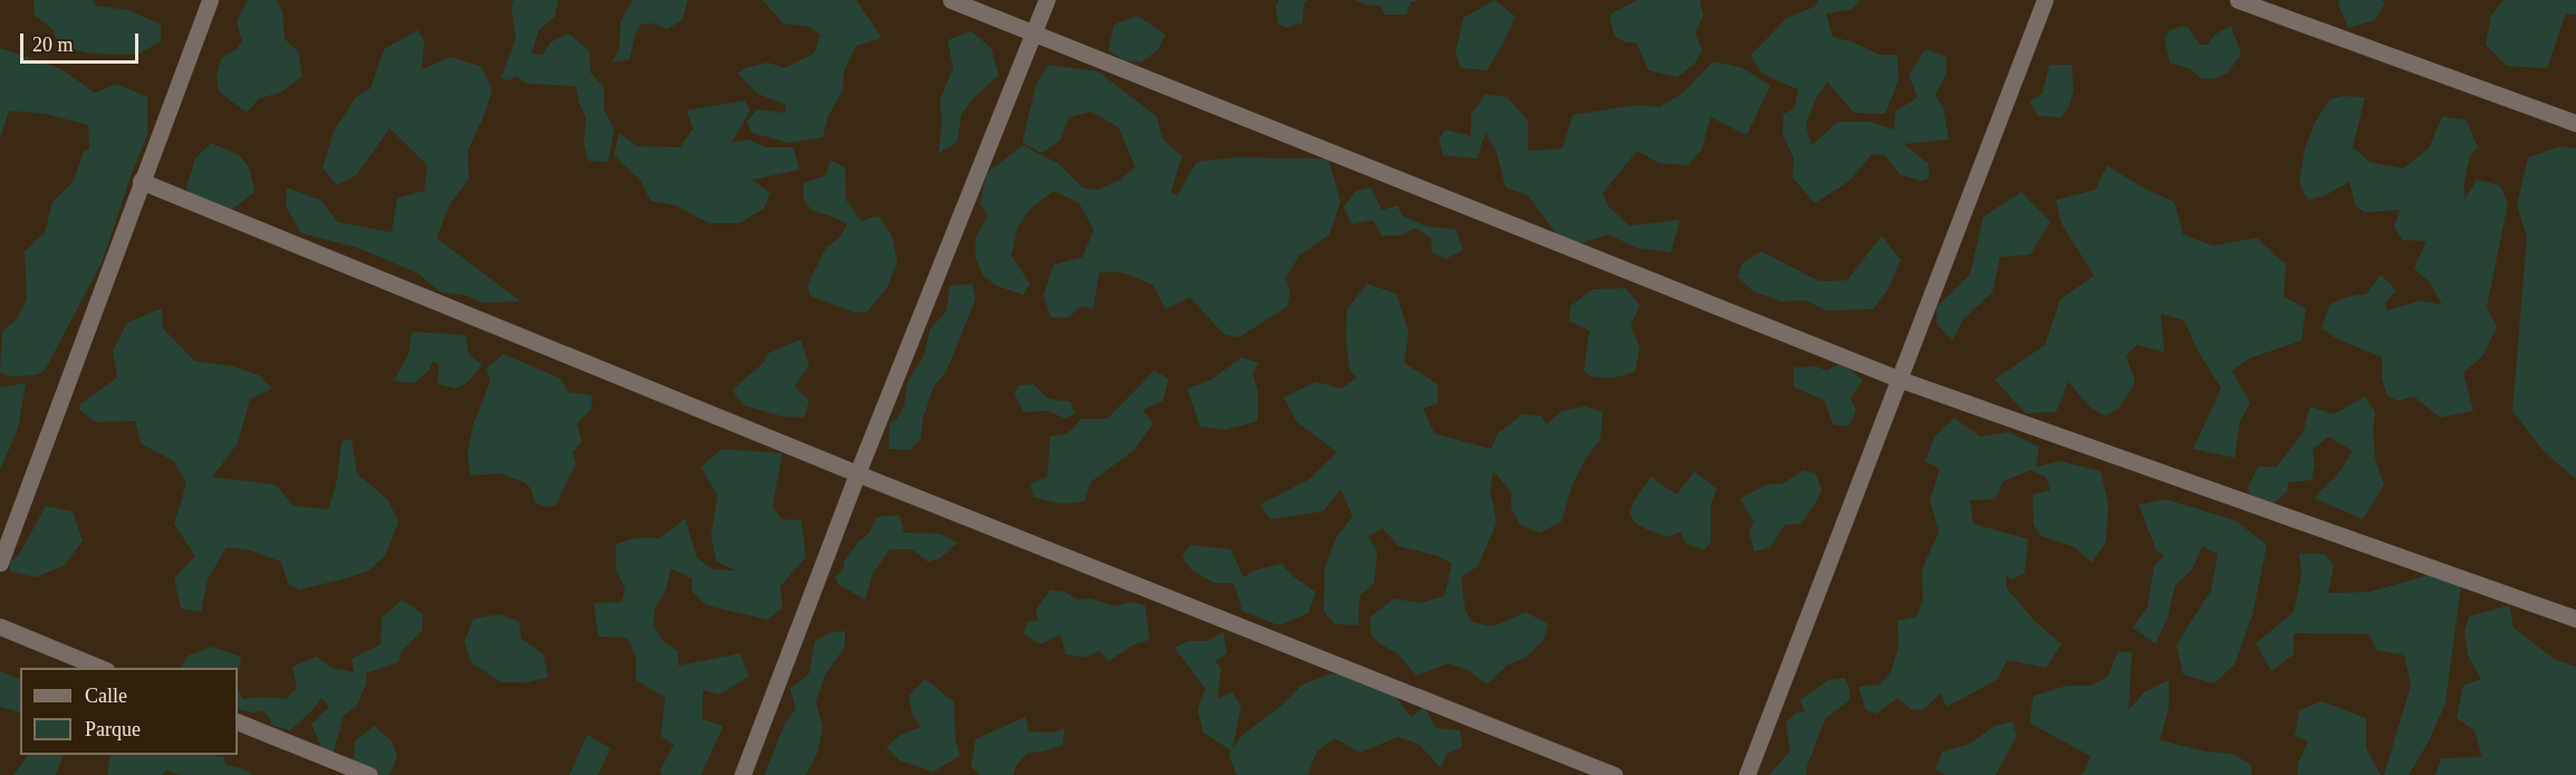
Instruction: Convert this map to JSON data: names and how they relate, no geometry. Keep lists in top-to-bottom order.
{
  "legend": ["Calle", "Parque"],
  "scale_bar": "20 m"
}
